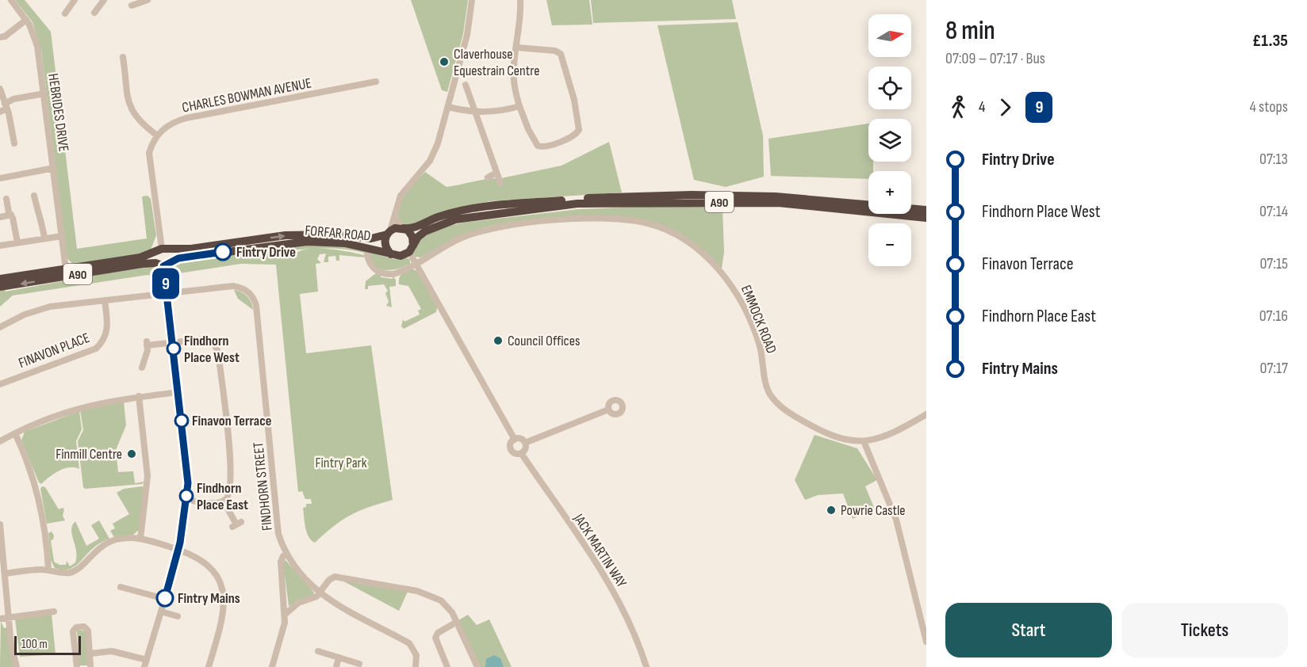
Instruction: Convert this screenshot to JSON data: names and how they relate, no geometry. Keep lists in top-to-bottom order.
{
  "streets": {
    "highway": ["A90", "FORFAR ROAD"],
    "street": [
      "CHARLES BOWMAN AVENUE",
      "HEBRIDES DRIVE",
      "EMMOCK ROAD",
      "FINAVON PLACE",
      "FINDHORN STREET",
      "JACK MARTIN WAY"
    ]
  },
  "crossings": [
    ["HEBRIDES DRIVE", "FORFAR ROAD"],
    ["A90", "FORFAR ROAD"],
    ["A90", "JACK MARTIN WAY"],
    ["FORFAR ROAD", "JACK MARTIN WAY"],
    ["EMMOCK ROAD", "JACK MARTIN WAY"],
    ["FINAVON PLACE", "FINDHORN STREET"]
  ],
  "parks": ["Fintry Park"],
  "places": [
    "Claverhouse Equestrain Centre",
    "Fintry Drive",
    "Council Offices",
    "Findhorn Place West",
    "Finavon Terrace",
    "Finmill Centre",
    "Findhorn Place East",
    "Powrie Castle",
    "Fintry Mains"
  ],
  "lines": ["bus line 9"],
  "scale_bar": "100 m",
  "north": "right",
  "page": {
    "on_map": "9",
    "heading": ["8 min", "07:09 – 07:17 · Bus", "£1.35"],
    "map_buttons": ["+", "−"],
    "legs": ["4", "9", "4 stops"],
    "list": [
      {
        "name": "Fintry Drive",
        "value": "07:13"
      },
      {
        "name": "Findhorn Place West",
        "value": "07:14"
      },
      {
        "name": "Finavon Terrace",
        "value": "07:15"
      },
      {
        "name": "Findhorn Place East",
        "value": "07:16"
      },
      {
        "name": "Fintry Mains",
        "value": "07:17"
      }
    ],
    "buttons": ["Start", "Tickets"],
    "scale": "100 m"
  }
}
